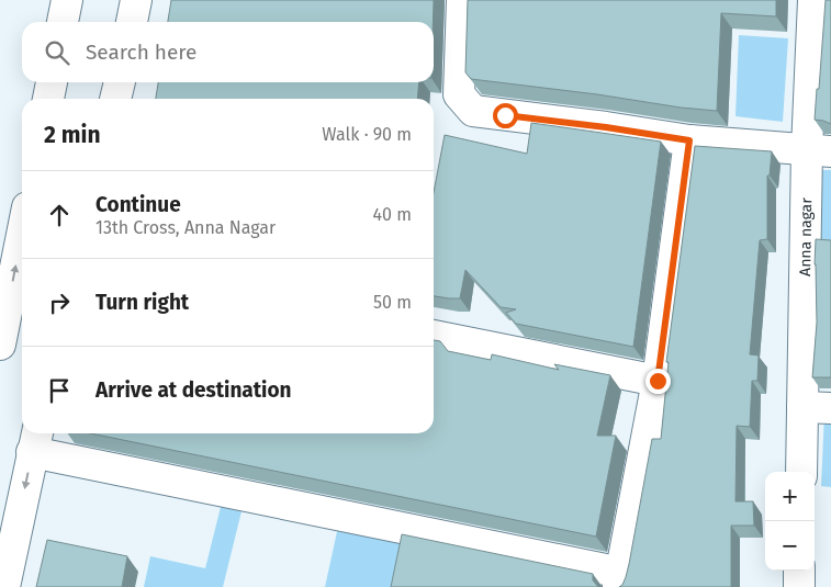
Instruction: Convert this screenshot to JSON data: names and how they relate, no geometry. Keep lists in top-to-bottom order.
{
  "streets": {
    "main road": ["Anna nagar"]
  },
  "page": {
    "search": "Search here",
    "heading": ["2 min", "Walk · 90 m"],
    "list": [
      ["Continue", "13th Cross, Anna Nagar", "40 m"],
      ["Turn right", "50 m"],
      "Arrive at destination"
    ],
    "map_buttons": ["+", "−"]
  }
}
